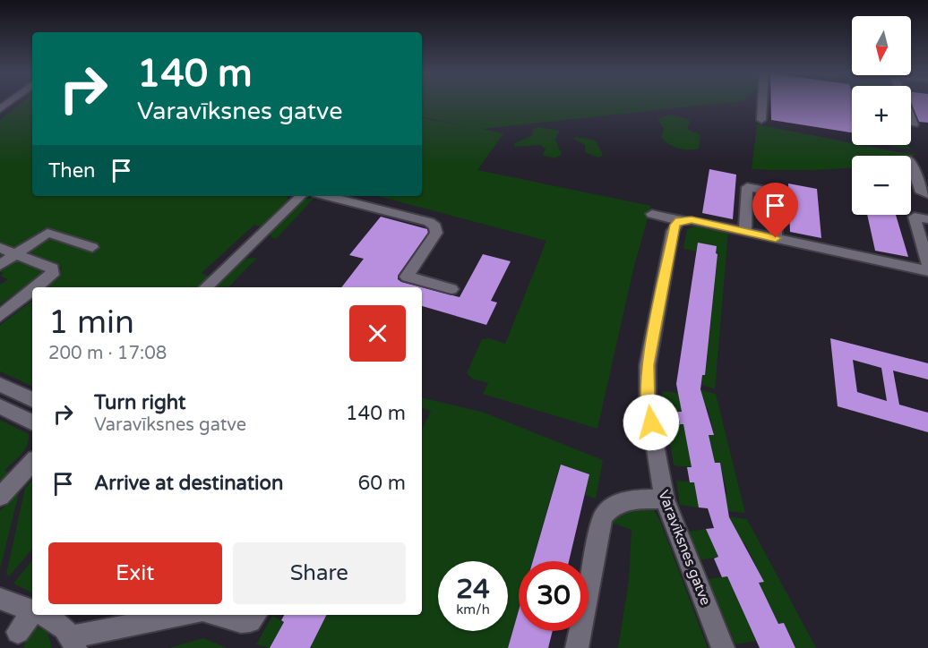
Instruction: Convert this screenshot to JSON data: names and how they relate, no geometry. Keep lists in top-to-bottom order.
{
  "streets": {
    "street": ["Varavīksnes gatve"]
  },
  "north": "bottom",
  "page": {
    "map_buttons": ["+", "−"],
    "turn": ["140 m", "Varavīksnes gatve"],
    "then": "Then",
    "heading": ["1 min", "200 m · 17:08"],
    "list": [
      {
        "name": "Turn right",
        "note": "Varavīksnes gatve",
        "value": "140 m"
      },
      {
        "name": "Arrive at destination",
        "value": "60 m"
      }
    ],
    "buttons": ["Exit", "Share"],
    "speed": "24 km/h",
    "limit": "30"
  }
}
